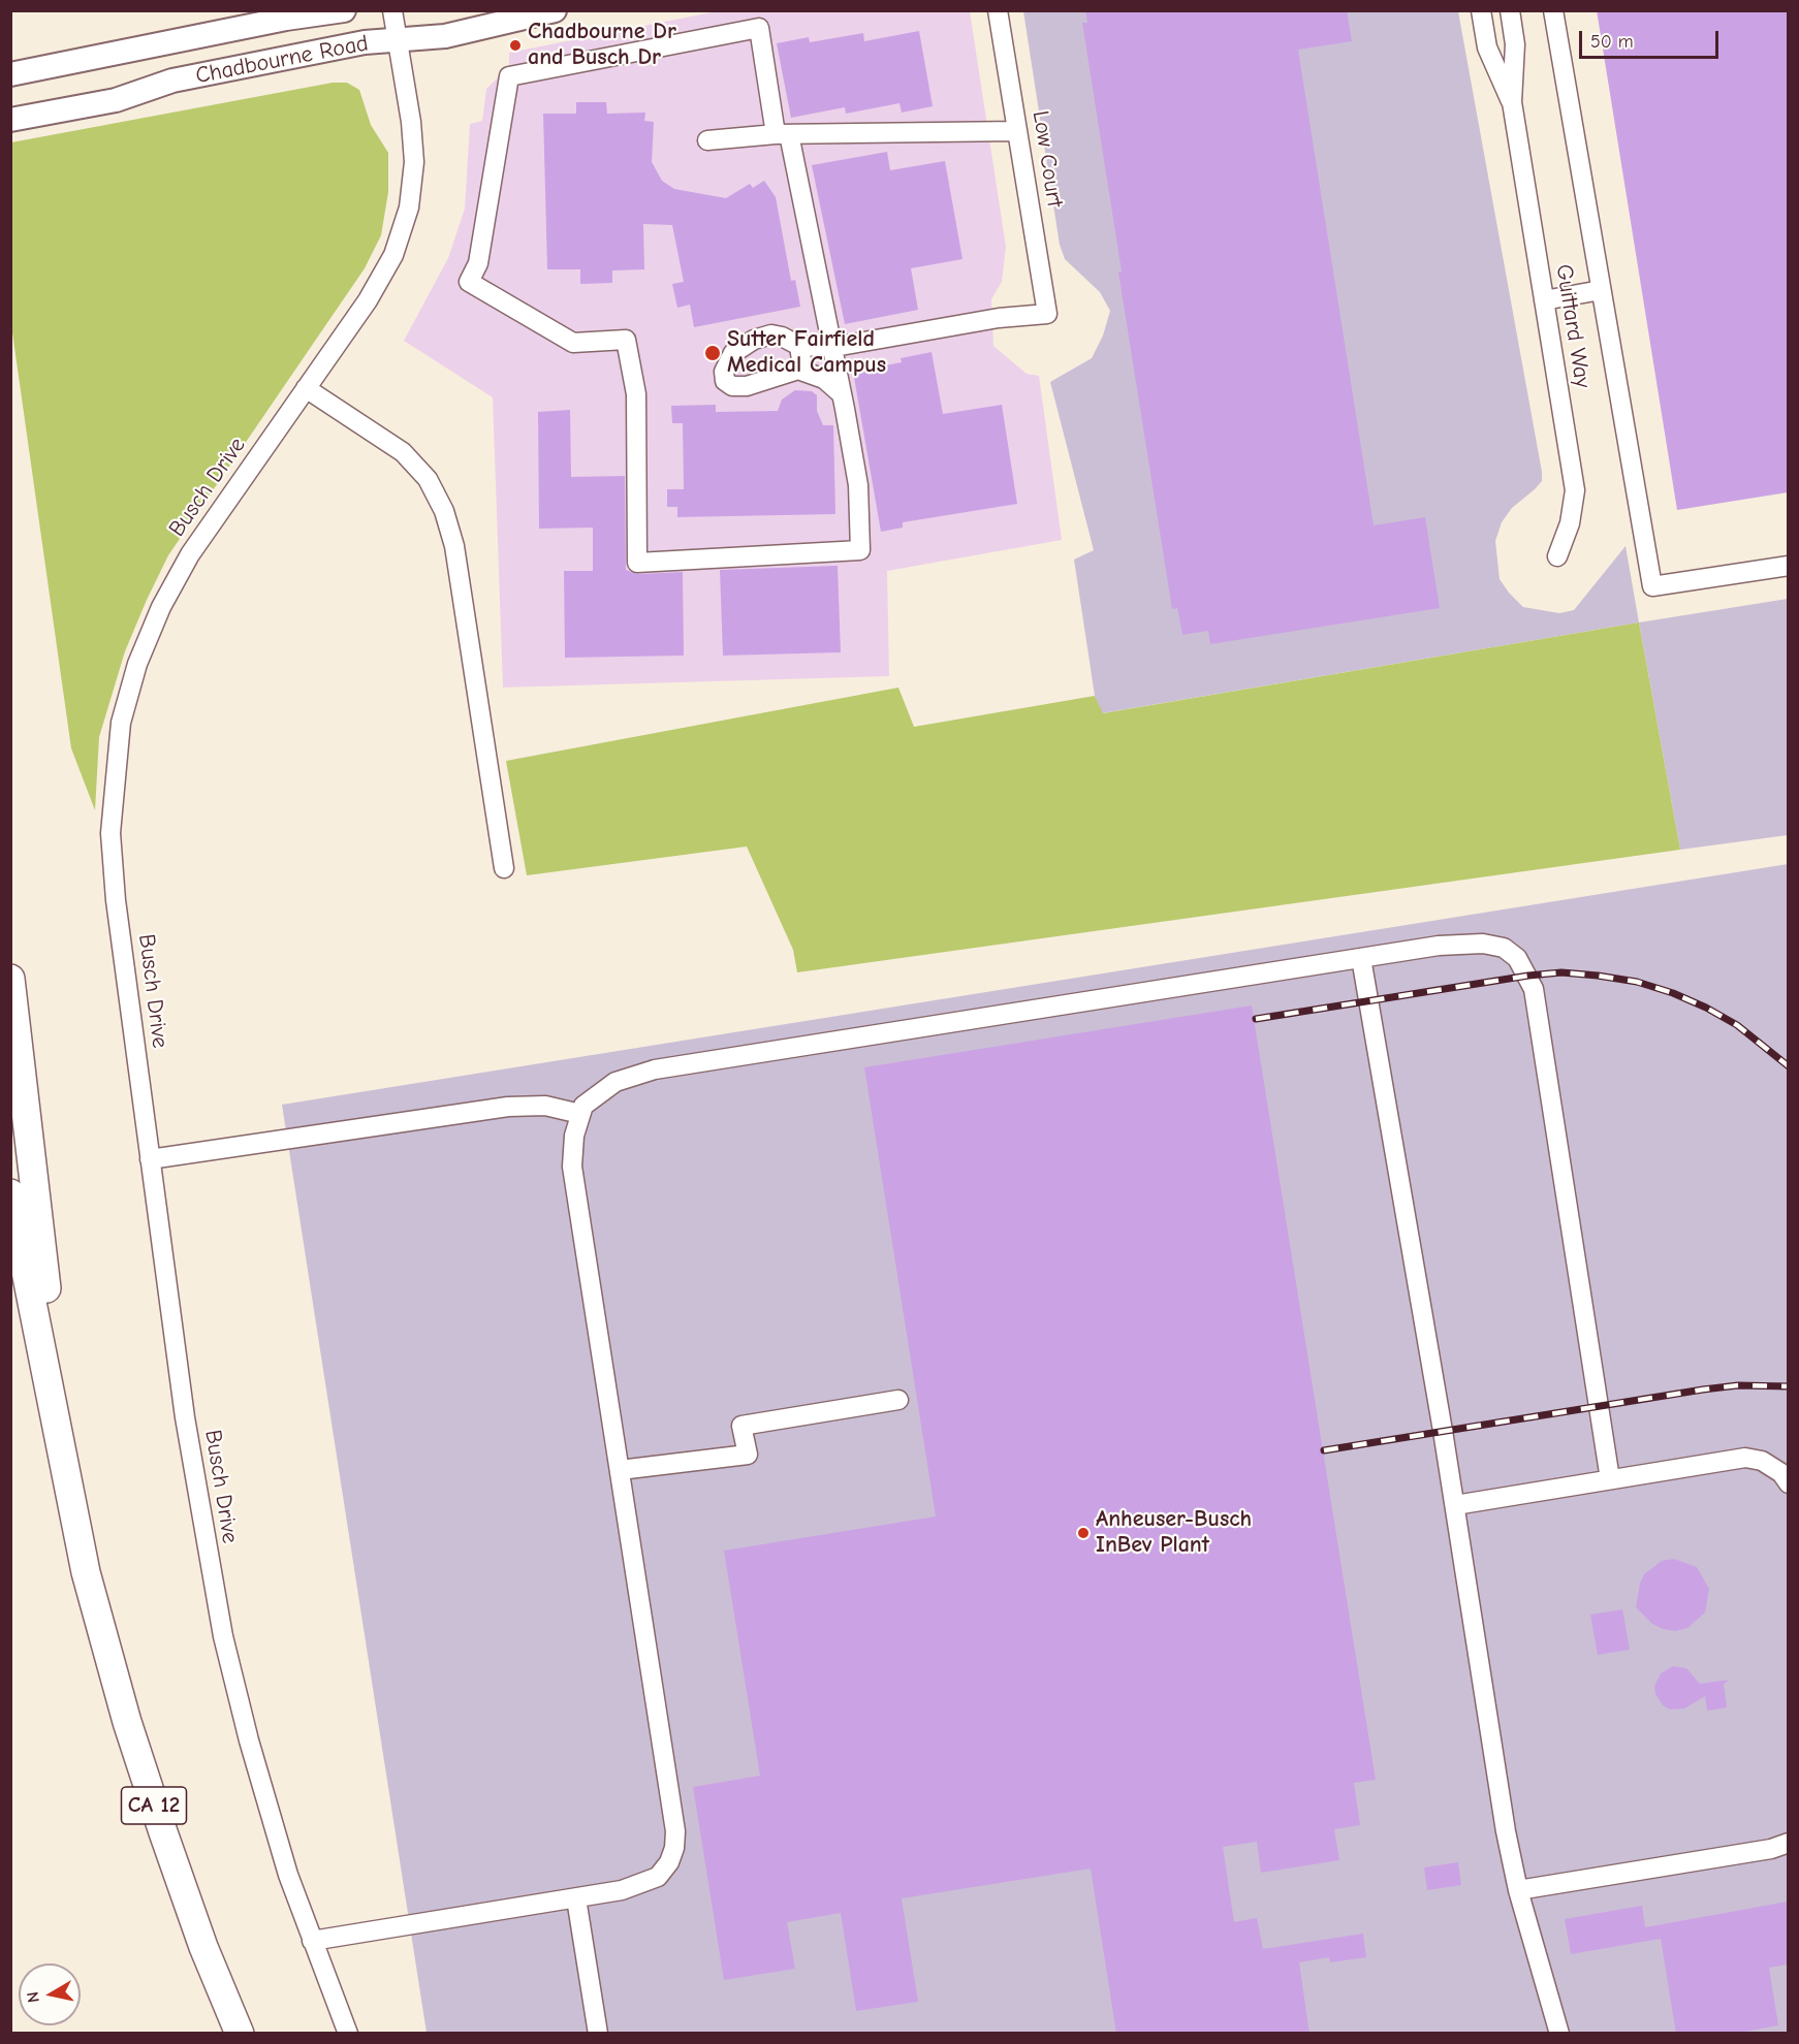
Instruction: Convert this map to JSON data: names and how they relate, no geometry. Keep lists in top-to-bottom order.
{
  "streets": {
    "highway": ["CA 12"],
    "main road": ["Chadbourne Road"],
    "street": ["Low Court", "Guittard Way", "Busch Drive"]
  },
  "crossings": [
    ["Chadbourne Road", "Busch Drive"]
  ],
  "places": ["Chadbourne Dr and Busch Dr", "Sutter Fairfield Medical Campus", "Anheuser-Busch InBev Plant"],
  "scale_bar": "50 m",
  "north": "left"
}
